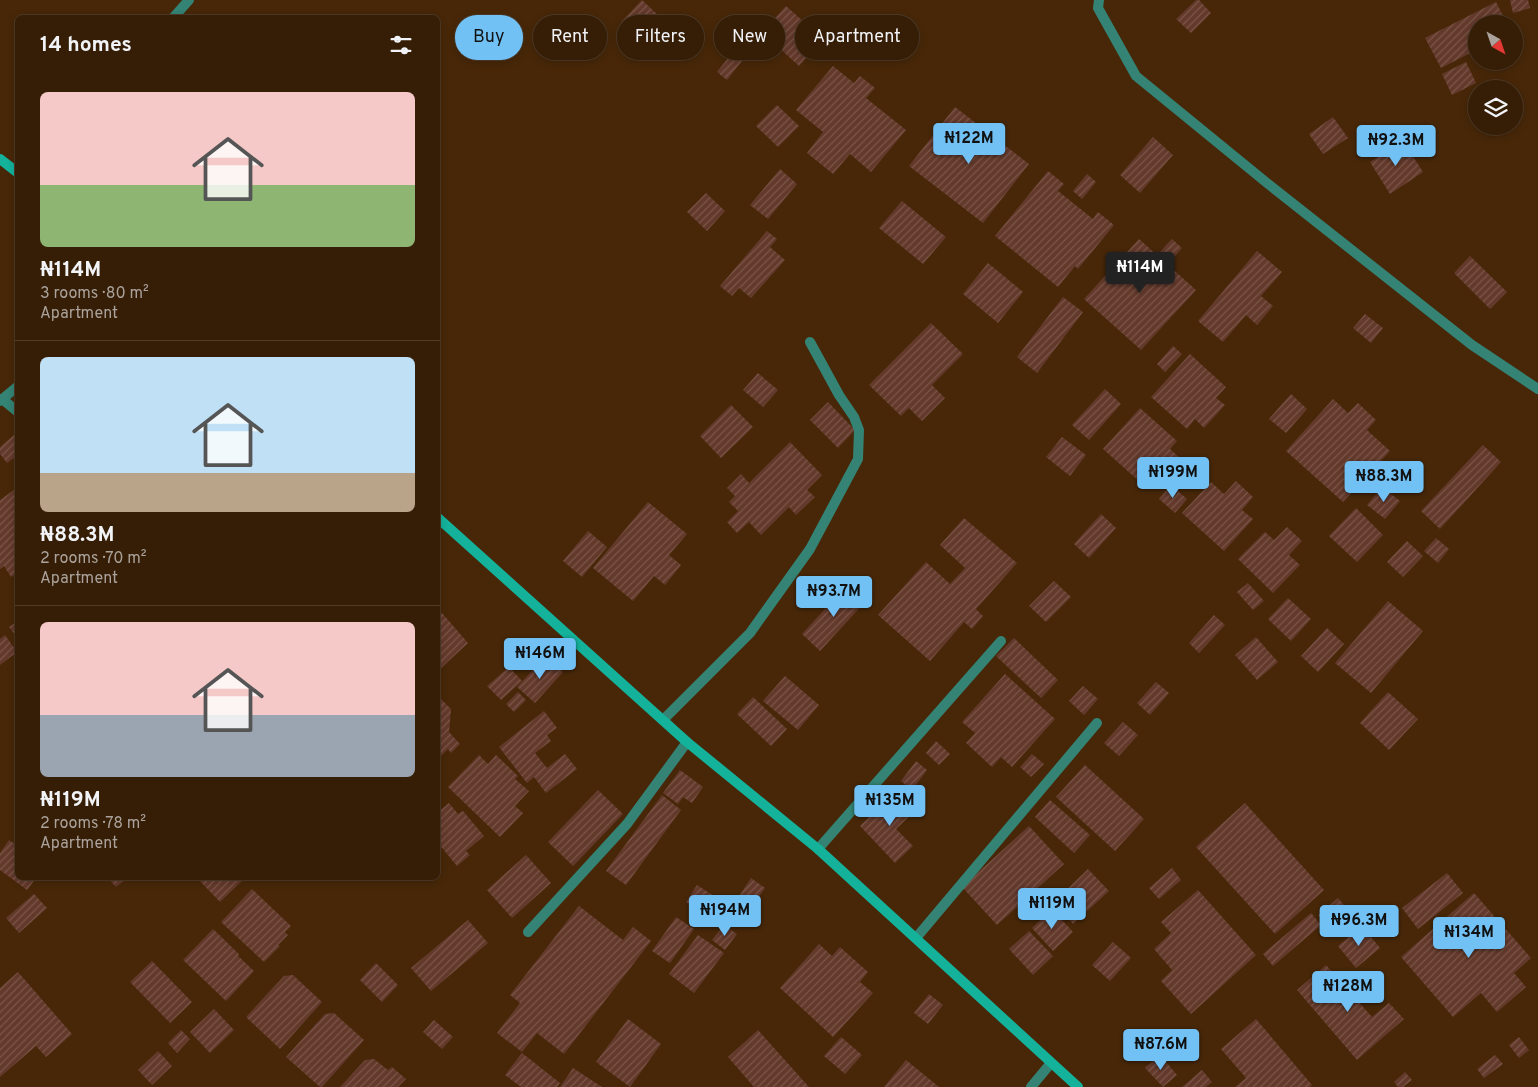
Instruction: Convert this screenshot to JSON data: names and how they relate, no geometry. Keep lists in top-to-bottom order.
{
  "north": "bottom right",
  "page": {
    "chip": [
      "Buy",
      "Rent",
      "Filters",
      "New",
      "Apartment"
    ],
    "heading": "14 homes",
    "list": [
      {
        "name": "₦114M",
        "note": "3 rooms · 80 m² · Apartment"
      },
      {
        "name": "₦88.3M",
        "note": "2 rooms · 70 m² · Apartment"
      },
      {
        "name": "₦119M",
        "note": "2 rooms · 78 m² · Apartment"
      }
    ],
    "price": [
      "₦122M",
      "₦92.3M",
      "₦114M",
      "₦199M",
      "₦88.3M",
      "₦93.7M",
      "₦146M",
      "₦135M",
      "₦119M",
      "₦194M",
      "₦96.3M",
      "₦134M",
      "₦128M",
      "₦87.6M"
    ]
  }
}
